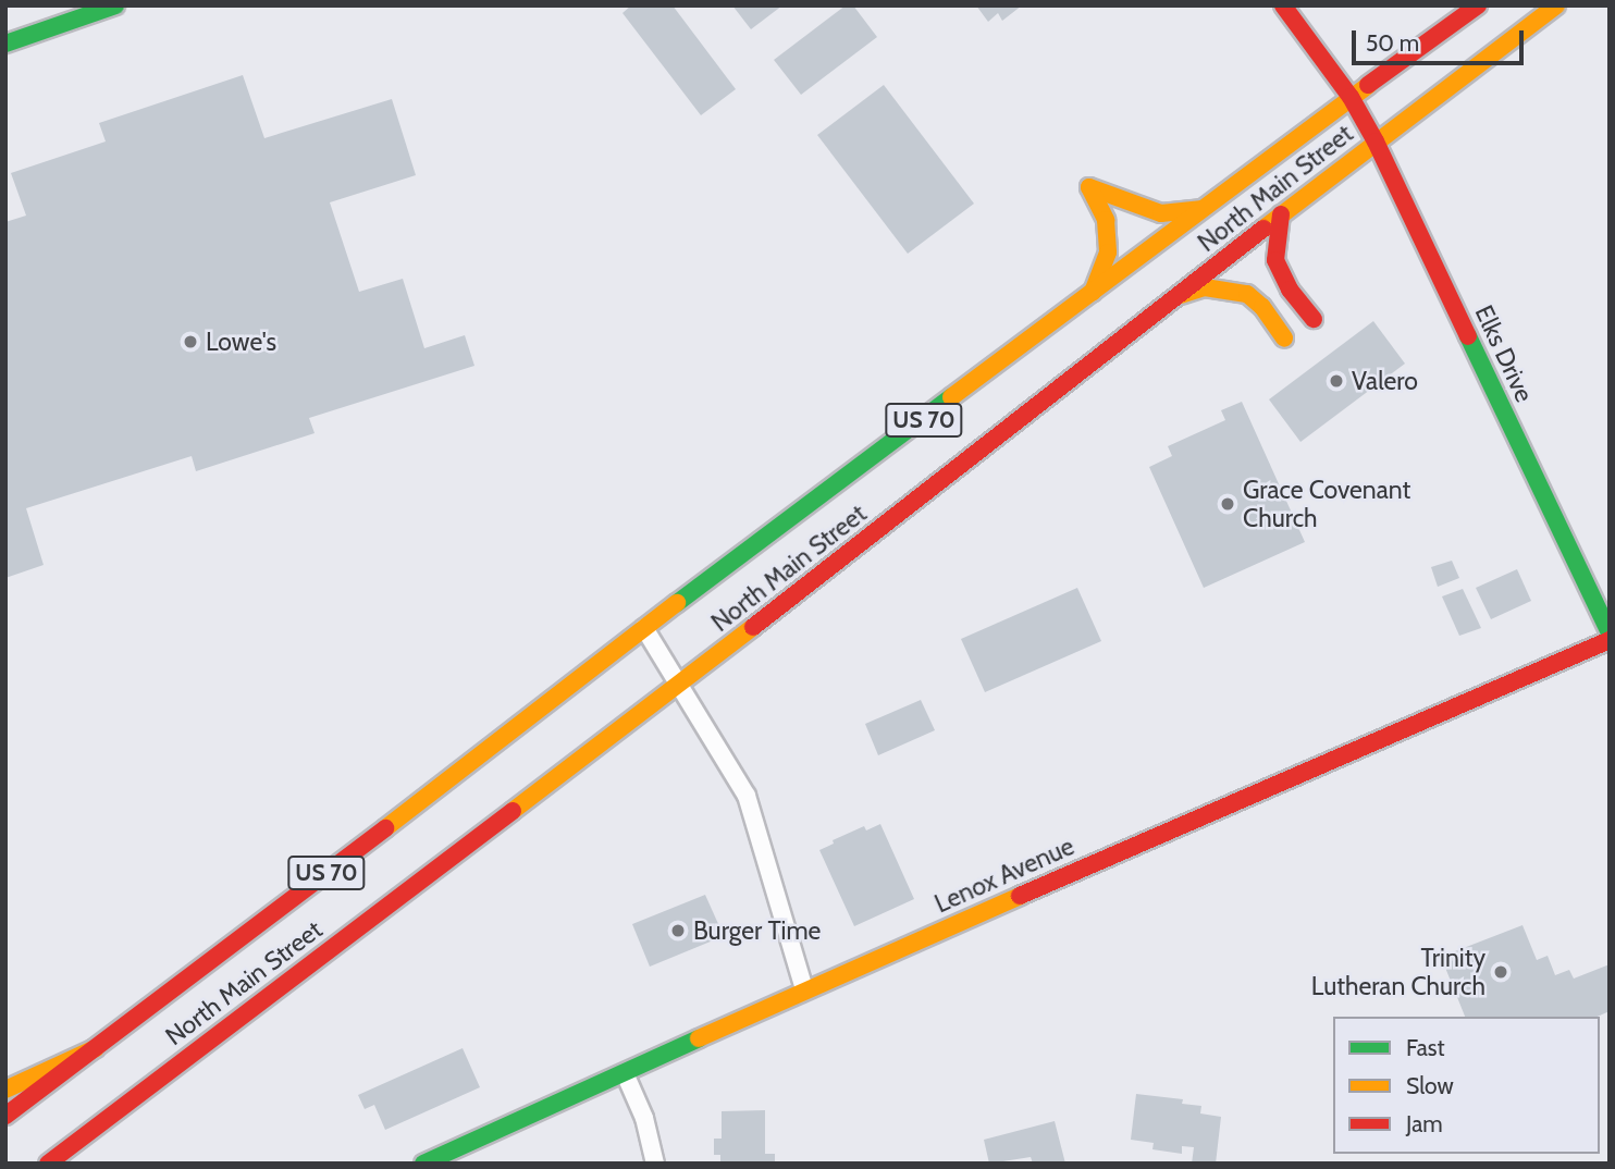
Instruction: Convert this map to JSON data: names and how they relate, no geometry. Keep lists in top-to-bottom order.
{
  "streets": {
    "main road": [
      "North Main Street",
      "Elks Drive",
      "US 70",
      "Lenox Avenue"
    ]
  },
  "crossings": [
    ["North Main Street", "Elks Drive"]
  ],
  "places": [
    "Lowe's",
    "Valero",
    "Grace Covenant Church",
    "Burger Time",
    "Trinity Lutheran Church"
  ],
  "legend": ["Fast", "Slow", "Jam"],
  "scale_bar": "50 m"
}
